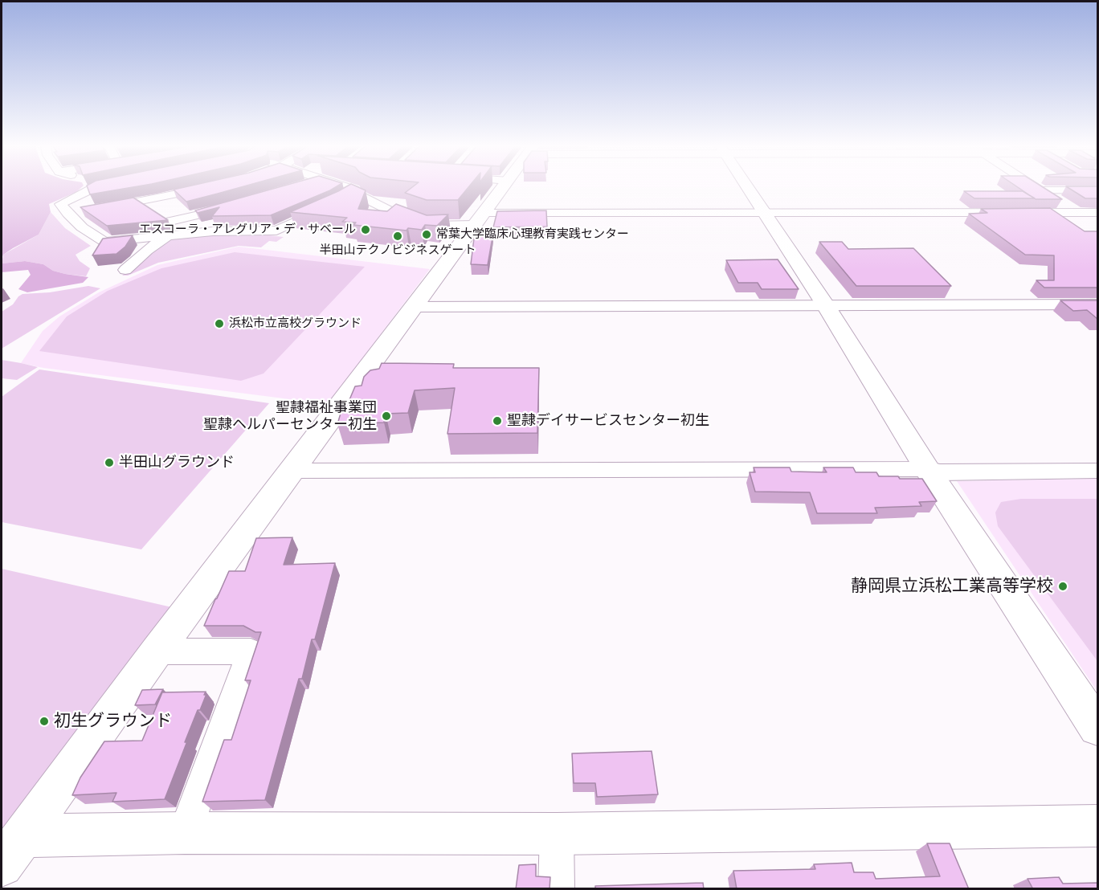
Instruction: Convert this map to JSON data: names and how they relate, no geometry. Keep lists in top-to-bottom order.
{
  "places": [
    "エスコーラ・アレグリア・デ・サベール",
    "常葉大学臨床心理教育実践センター",
    "半田山テクノビジネスゲート",
    "浜松市立高校グラウンド",
    "聖隷福祉事業団 聖隷ヘルパーセンター初生",
    "聖隷デイサービスセンター初生",
    "半田山グラウンド",
    "静岡県立浜松工業高等学校",
    "初生グラウンド"
  ]
}
